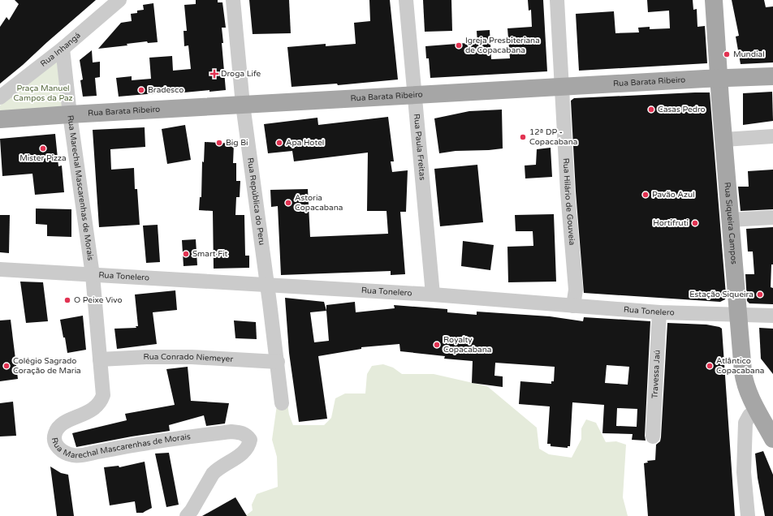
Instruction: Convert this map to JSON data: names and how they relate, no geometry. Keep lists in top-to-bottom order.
{
  "streets": {
    "main road": ["Rua Barata Ribeiro", "Rua Siqueira Campos"],
    "street": [
      "Rua Inhangá",
      "Rua Paula Freitas",
      "Rua Marechal Mascarenhas de Morais",
      "Rua República do Peru",
      "Rua Hilário de Gouveia",
      "Rua Tonelero",
      "Rua Conrado Niemeyer",
      "Travessa Jaú"
    ]
  },
  "crossings": [
    ["Rua Inhangá", "Rua Marechal Mascarenhas de Morais"],
    ["Rua Barata Ribeiro", "Rua Paula Freitas"],
    ["Rua Barata Ribeiro", "Rua Marechal Mascarenhas de Morais"],
    ["Rua Barata Ribeiro", "Rua República do Peru"],
    ["Rua Barata Ribeiro", "Rua Hilário de Gouveia"],
    ["Rua Barata Ribeiro", "Rua Siqueira Campos"],
    ["Rua Paula Freitas", "Rua Tonelero"],
    ["Rua Marechal Mascarenhas de Morais", "Rua Tonelero"],
    ["Rua Marechal Mascarenhas de Morais", "Rua Conrado Niemeyer"],
    ["Rua República do Peru", "Rua Tonelero"],
    ["Rua República do Peru", "Rua Conrado Niemeyer"],
    ["Rua Hilário de Gouveia", "Rua Tonelero"],
    ["Rua Siqueira Campos", "Rua Tonelero"],
    ["Rua Tonelero", "Travessa Jaú"]
  ],
  "parks": ["Praça Manuel Campos da Paz"],
  "places": {
    "other": [
      "Igreja Presbiteriana de Copacabana",
      "Mundial",
      "Bradesco",
      "Casas Pedro",
      "12ª DP - Copacabana",
      "Big Bi",
      "Apa Hotel",
      "Mister Pizza",
      "Pavão Azul",
      "Astoria Copacabana",
      "Hortifruti",
      "Smart Fit",
      "Estação Siqueira",
      "O Peixe Vivo",
      "Royalty Copacabana",
      "Colégio Sagrado Coração de Maria",
      "Atlântico Copacabana"
    ],
    "health": ["Droga Life"]
  }
}
